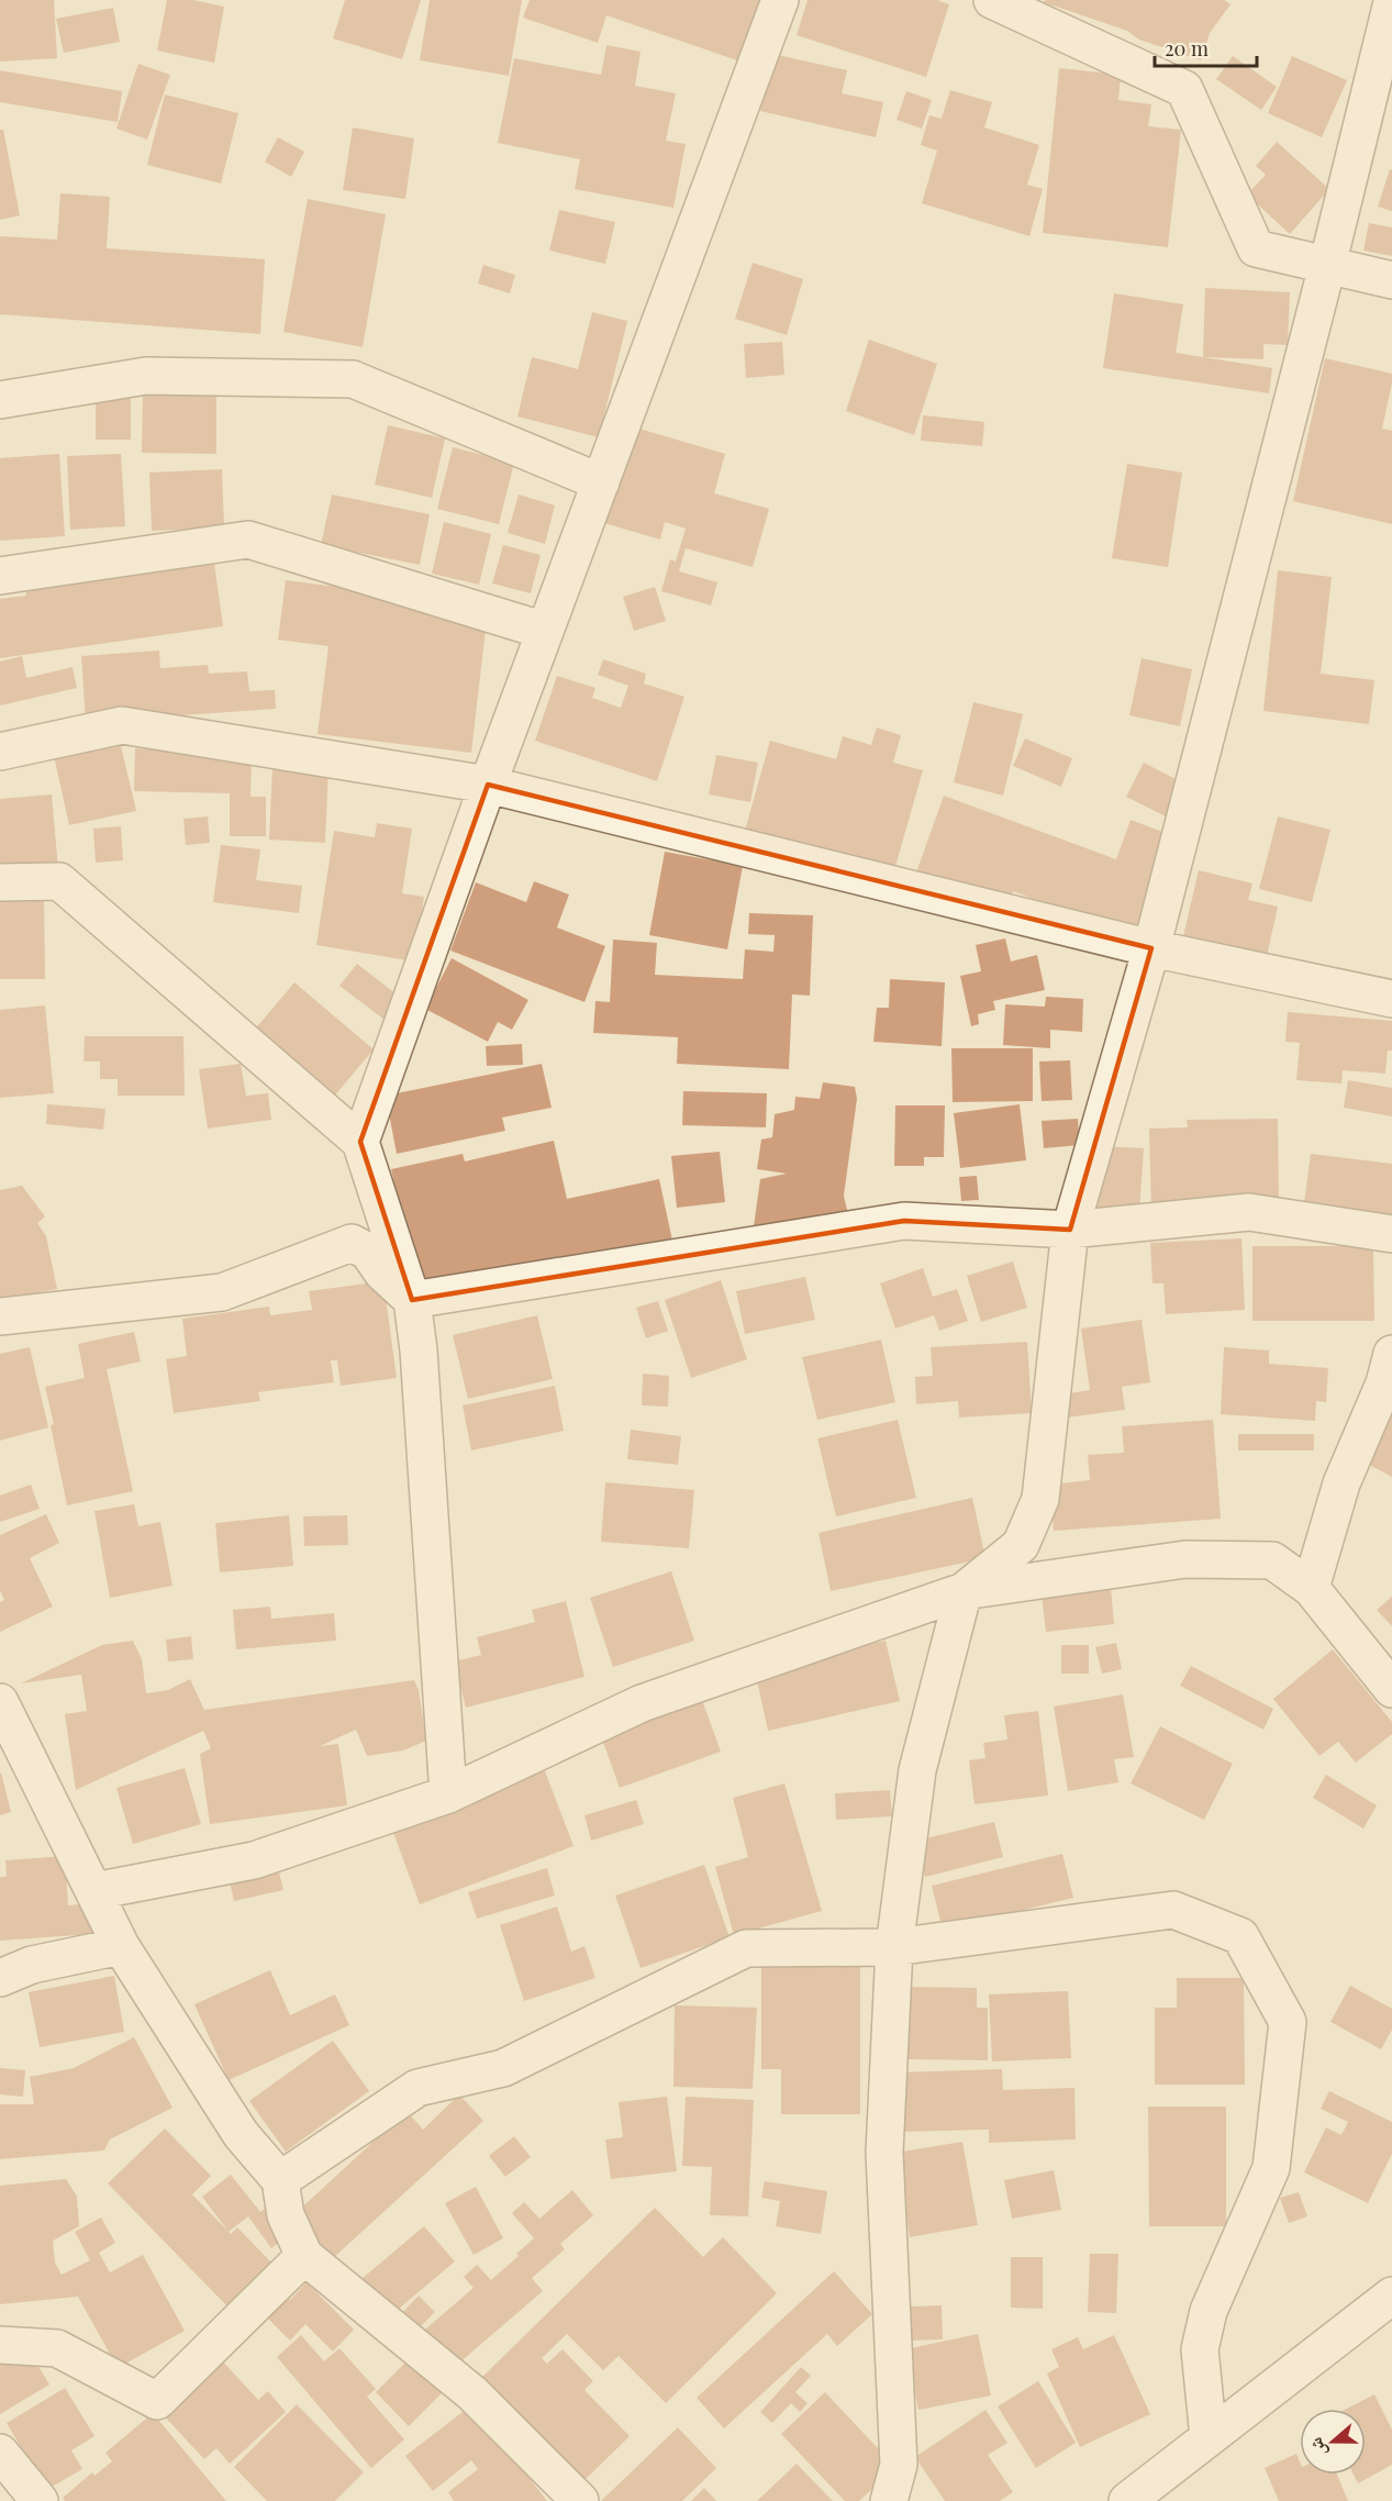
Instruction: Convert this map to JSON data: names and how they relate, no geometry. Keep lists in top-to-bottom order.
{
  "scale_bar": "20 m",
  "north": "left"
}
